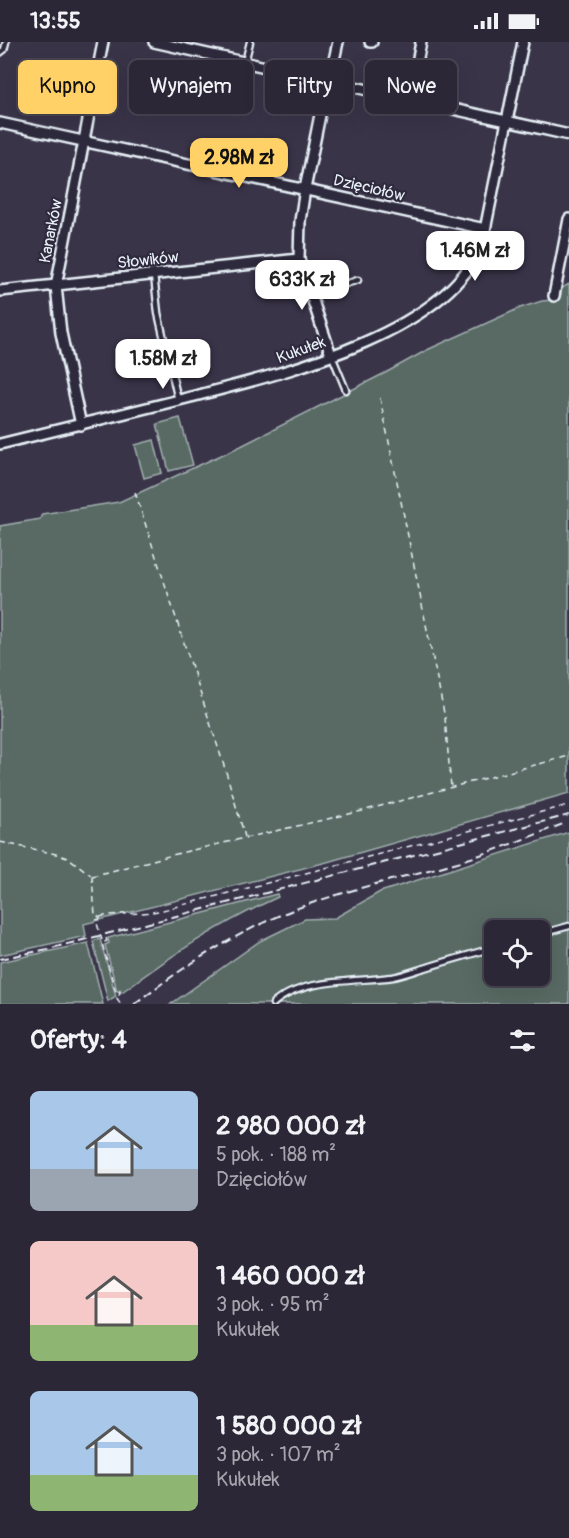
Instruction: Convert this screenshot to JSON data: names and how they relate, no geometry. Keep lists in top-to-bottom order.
{
  "streets": {
    "street": [
      "Dzięciołów",
      "Kanarków",
      "Słowików",
      "Kukułek"
    ]
  },
  "crossings": [
    ["Dzięciołów", "Kanarków"],
    ["Dzięciołów", "Kukułek"],
    ["Kanarków", "Słowików"],
    ["Kanarków", "Kukułek"]
  ],
  "page": {
    "status": "13:55",
    "chip": [
      "Kupno",
      "Wynajem",
      "Filtry",
      "Nowe"
    ],
    "price": [
      "2.98M zł",
      "1.46M zł",
      "633K zł",
      "1.58M zł"
    ],
    "heading": "Oferty: 4",
    "list": [
      {
        "name": "2 980 000 zł",
        "note": "5 pok. · 188 m² · Dzięciołów"
      },
      {
        "name": "1 460 000 zł",
        "note": "3 pok. · 95 m² · Kukułek"
      },
      {
        "name": "1 580 000 zł",
        "note": "3 pok. · 107 m² · Kukułek"
      }
    ]
  }
}
